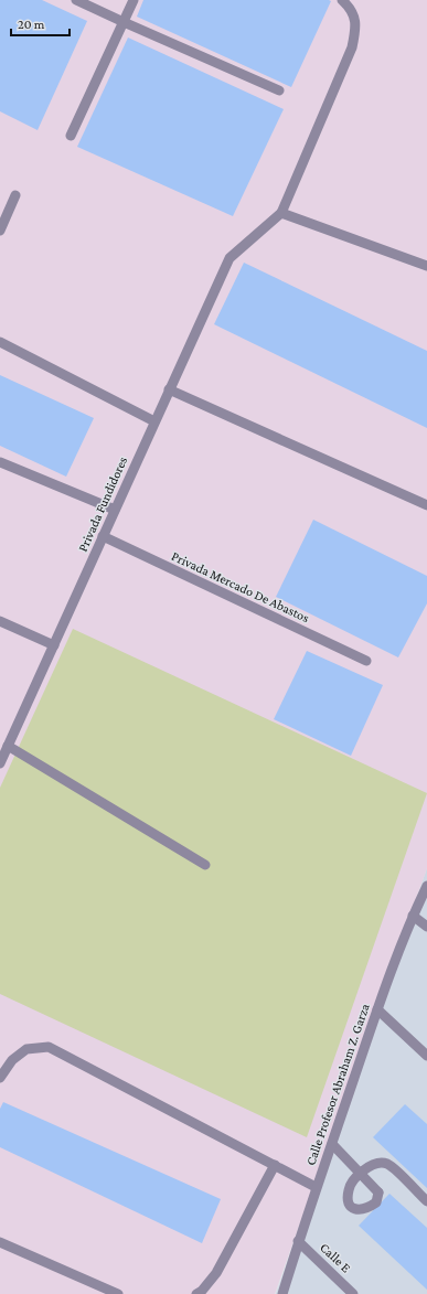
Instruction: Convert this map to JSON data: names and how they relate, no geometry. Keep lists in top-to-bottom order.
{
  "streets": {
    "lane": [
      "Privada Fundidores",
      "Privada Mercado De Abastos",
      "Calle Profesor Abraham Z. Garza",
      "Calle E"
    ]
  },
  "crossings": [
    ["Privada Fundidores", "Privada Mercado De Abastos"],
    ["Calle Profesor Abraham Z. Garza", "Calle E"]
  ],
  "scale_bar": "20 m"
}
